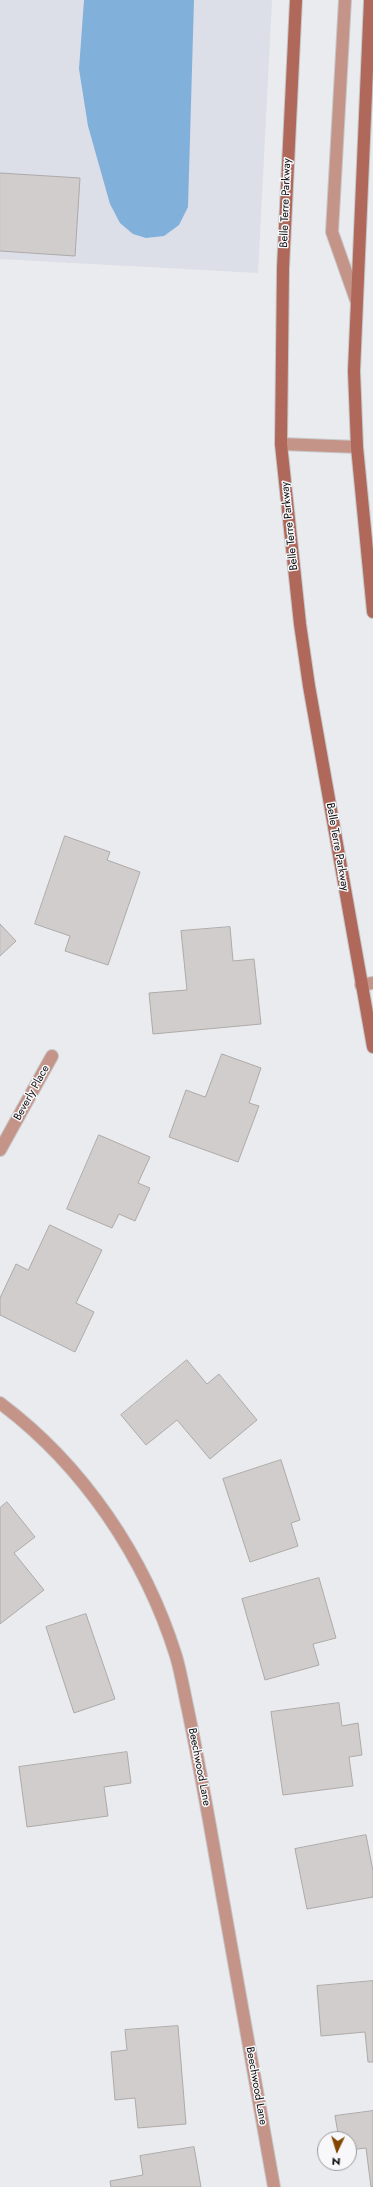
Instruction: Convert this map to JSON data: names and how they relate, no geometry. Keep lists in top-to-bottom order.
{
  "streets": {
    "main road": ["Belle Terre Parkway"],
    "street": ["Beverly Place", "Beechwood Lane"]
  },
  "north": "bottom"
}
